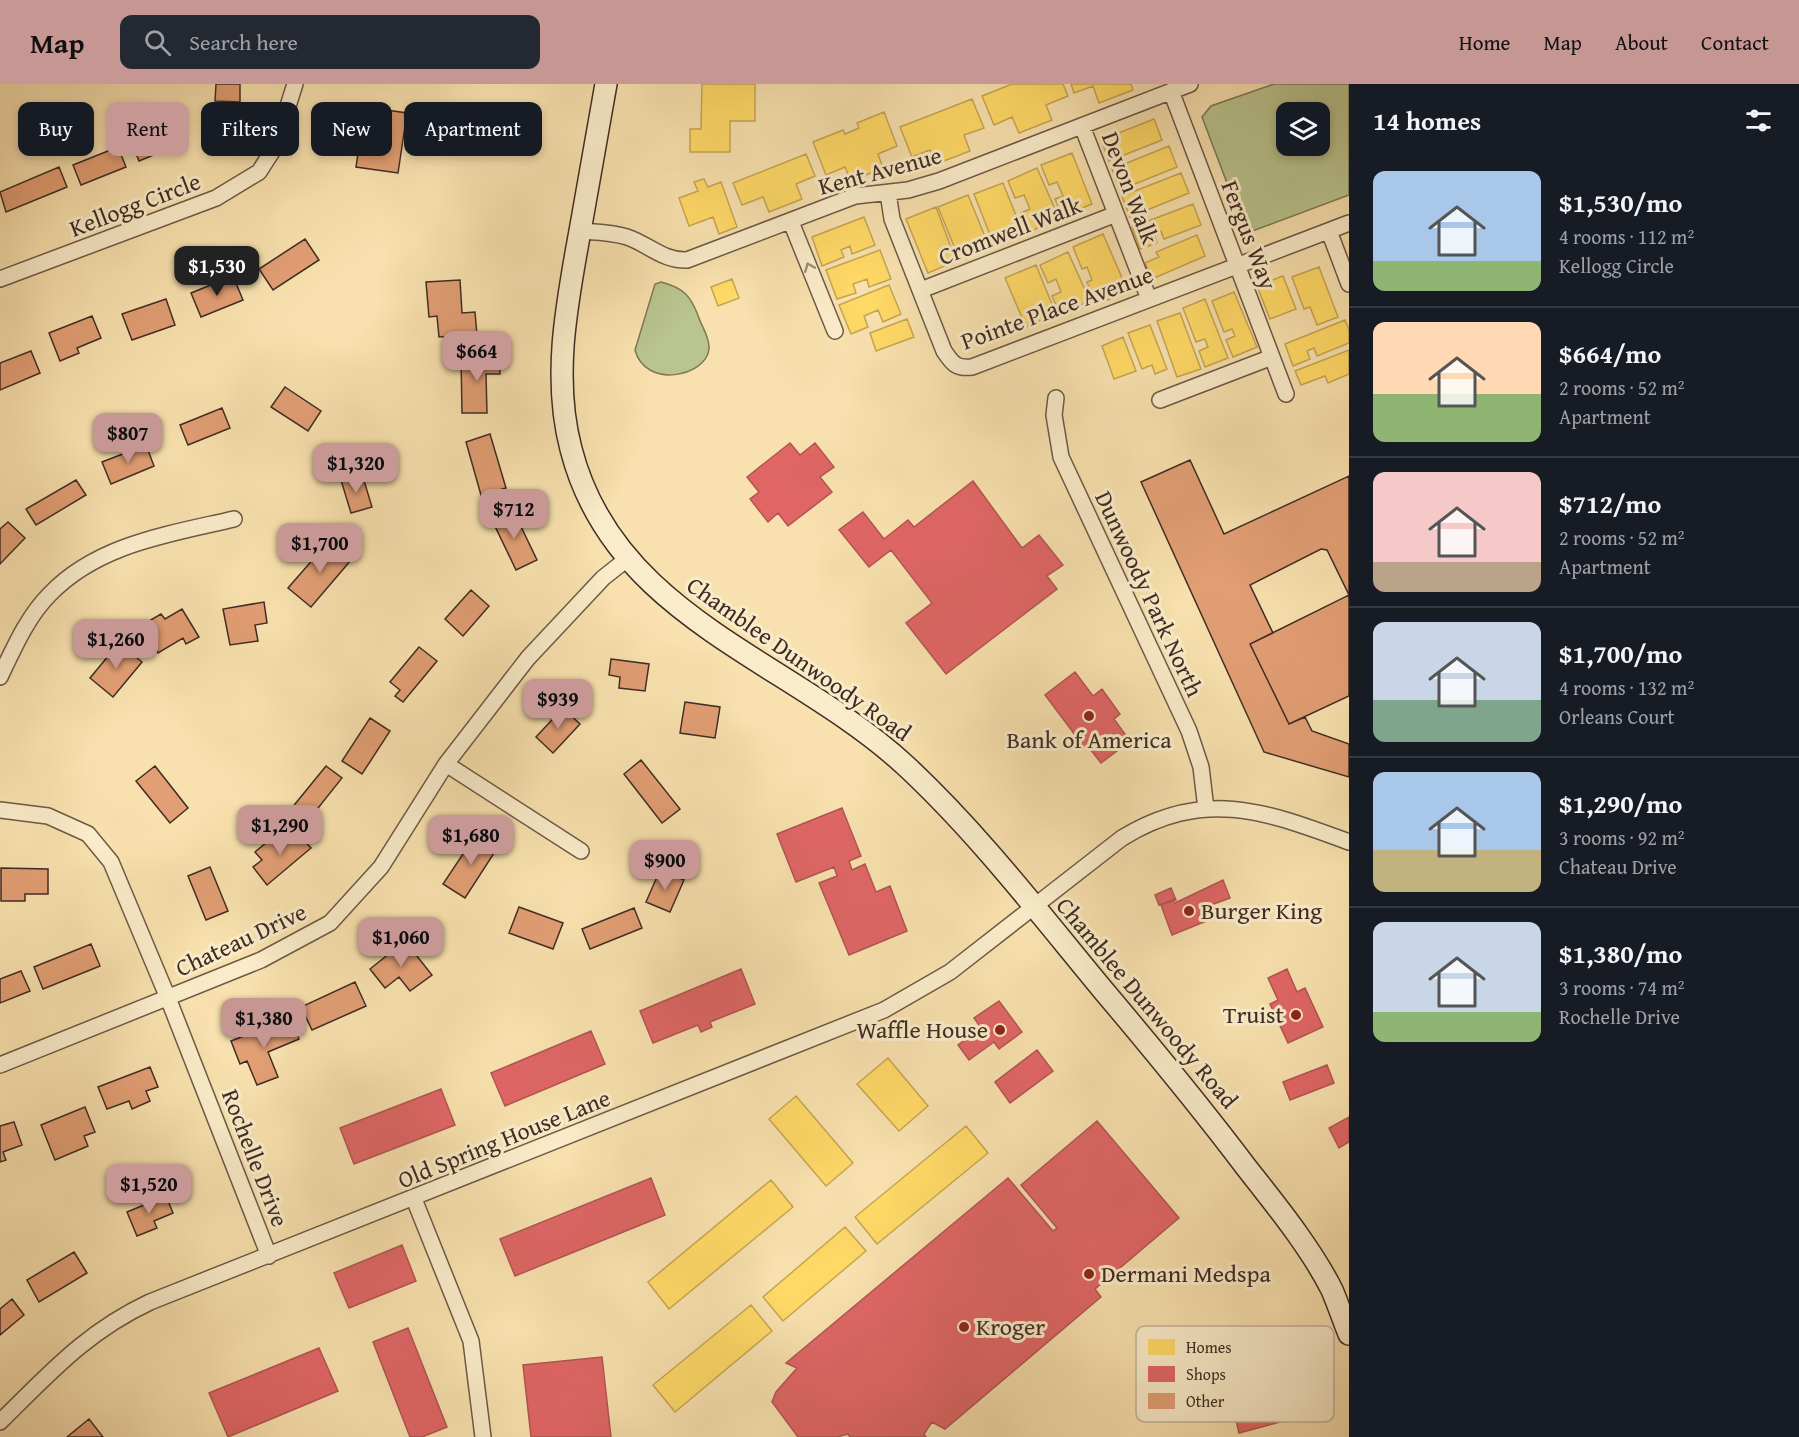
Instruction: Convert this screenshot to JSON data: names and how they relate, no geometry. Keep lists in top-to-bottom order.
{
  "streets": {
    "street": [
      "Kent Avenue",
      "Devon Walk",
      "Kellogg Circle",
      "Cromwell Walk",
      "Fergus Way",
      "Pointe Place Avenue",
      "Dunwoody Park North",
      "Chamblee Dunwoody Road",
      "Chateau Drive",
      "Old Spring House Lane",
      "Rochelle Drive"
    ]
  },
  "crossings": [
    ["Kent Avenue", "Devon Walk"],
    ["Kent Avenue", "Fergus Way"],
    ["Kent Avenue", "Pointe Place Avenue"],
    ["Kent Avenue", "Chamblee Dunwoody Road"],
    ["Devon Walk", "Cromwell Walk"],
    ["Devon Walk", "Pointe Place Avenue"],
    ["Cromwell Walk", "Pointe Place Avenue"],
    ["Fergus Way", "Pointe Place Avenue"],
    ["Dunwoody Park North", "Old Spring House Lane"],
    ["Chamblee Dunwoody Road", "Chateau Drive"],
    ["Chamblee Dunwoody Road", "Old Spring House Lane"],
    ["Chateau Drive", "Rochelle Drive"],
    ["Old Spring House Lane", "Rochelle Drive"]
  ],
  "places": [
    "Bank of America",
    "Burger King",
    "Truist",
    "Waffle House",
    "Dermani Medspa",
    "Kroger"
  ],
  "legend": ["Homes", "Shops", "Other"],
  "page": {
    "header": "Map",
    "search": "Search here",
    "nav": [
      "Home",
      "Map",
      "About",
      "Contact"
    ],
    "heading": "14 homes",
    "chip": [
      "Buy",
      "Rent",
      "Filters",
      "New",
      "Apartment"
    ],
    "list": [
      {
        "name": "$1,530/mo",
        "note": "4 rooms · 112 m² · Kellogg Circle"
      },
      {
        "name": "$664/mo",
        "note": "2 rooms · 52 m² · Apartment"
      },
      {
        "name": "$712/mo",
        "note": "2 rooms · 52 m² · Apartment"
      },
      {
        "name": "$1,700/mo",
        "note": "4 rooms · 132 m² · Orleans Court"
      },
      {
        "name": "$1,290/mo",
        "note": "3 rooms · 92 m² · Chateau Drive"
      },
      {
        "name": "$1,380/mo",
        "note": "3 rooms · 74 m² · Rochelle Drive"
      }
    ],
    "price": [
      "$1,530",
      "$664",
      "$807",
      "$1,320",
      "$712",
      "$1,700",
      "$1,260",
      "$939",
      "$1,290",
      "$1,680",
      "$900",
      "$1,060",
      "$1,380",
      "$1,520"
    ]
  }
}
